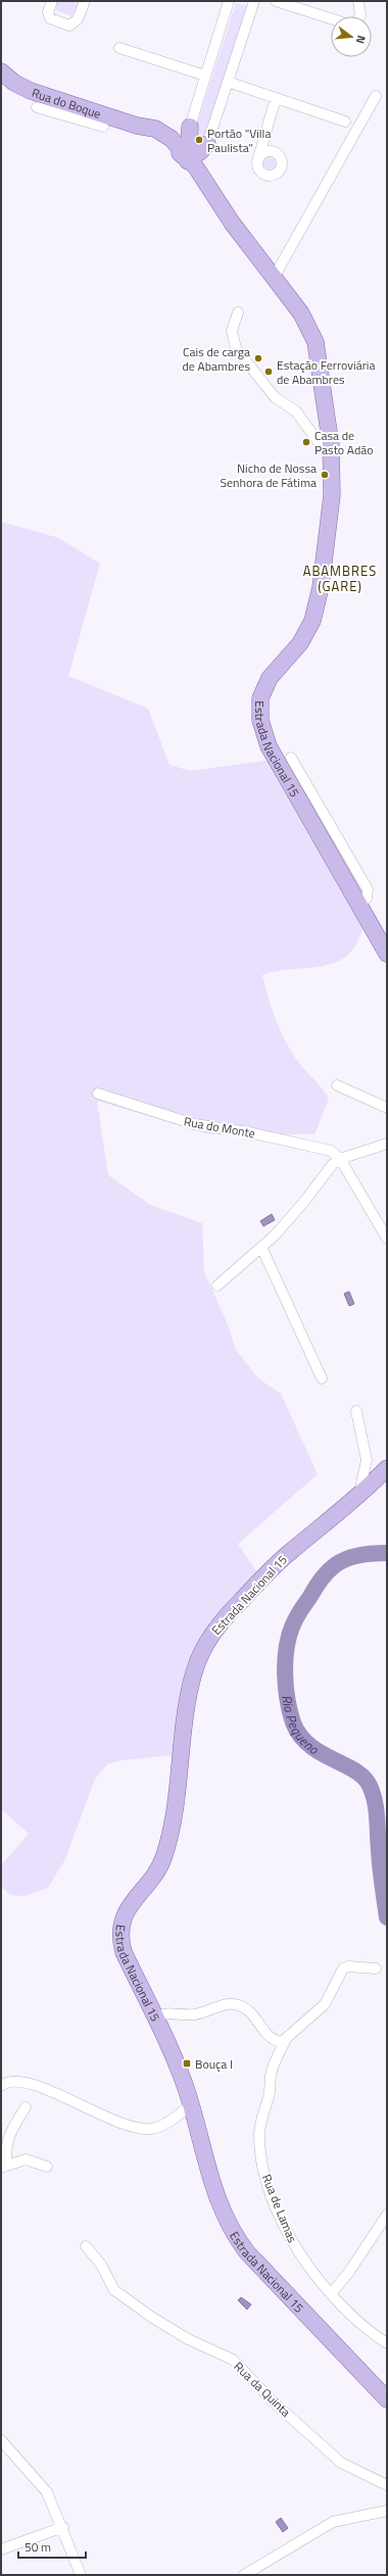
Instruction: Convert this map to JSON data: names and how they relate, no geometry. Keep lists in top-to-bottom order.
{
  "streets": {
    "main road": ["Rua do Boque", "Estrada Nacional 15"],
    "street": ["Rua do Monte", "Rua de Lamas", "Rua da Quinta"]
  },
  "crossings": [
    ["Rua do Boque", "Estrada Nacional 15"]
  ],
  "districts": ["ABAMBRES (GARE)"],
  "water": ["Rio Pequeno"],
  "places": {
    "other": [
      "Portão \"Villa Paulista\"",
      "Cais de carga de Abambres",
      "Estação Ferroviária de Abambres",
      "Casa de Pasto Adão",
      "Nicho de Nossa Senhora de Fátima"
    ],
    "transit": ["Bouça I"]
  },
  "scale_bar": "50 m",
  "north": "right"
}
